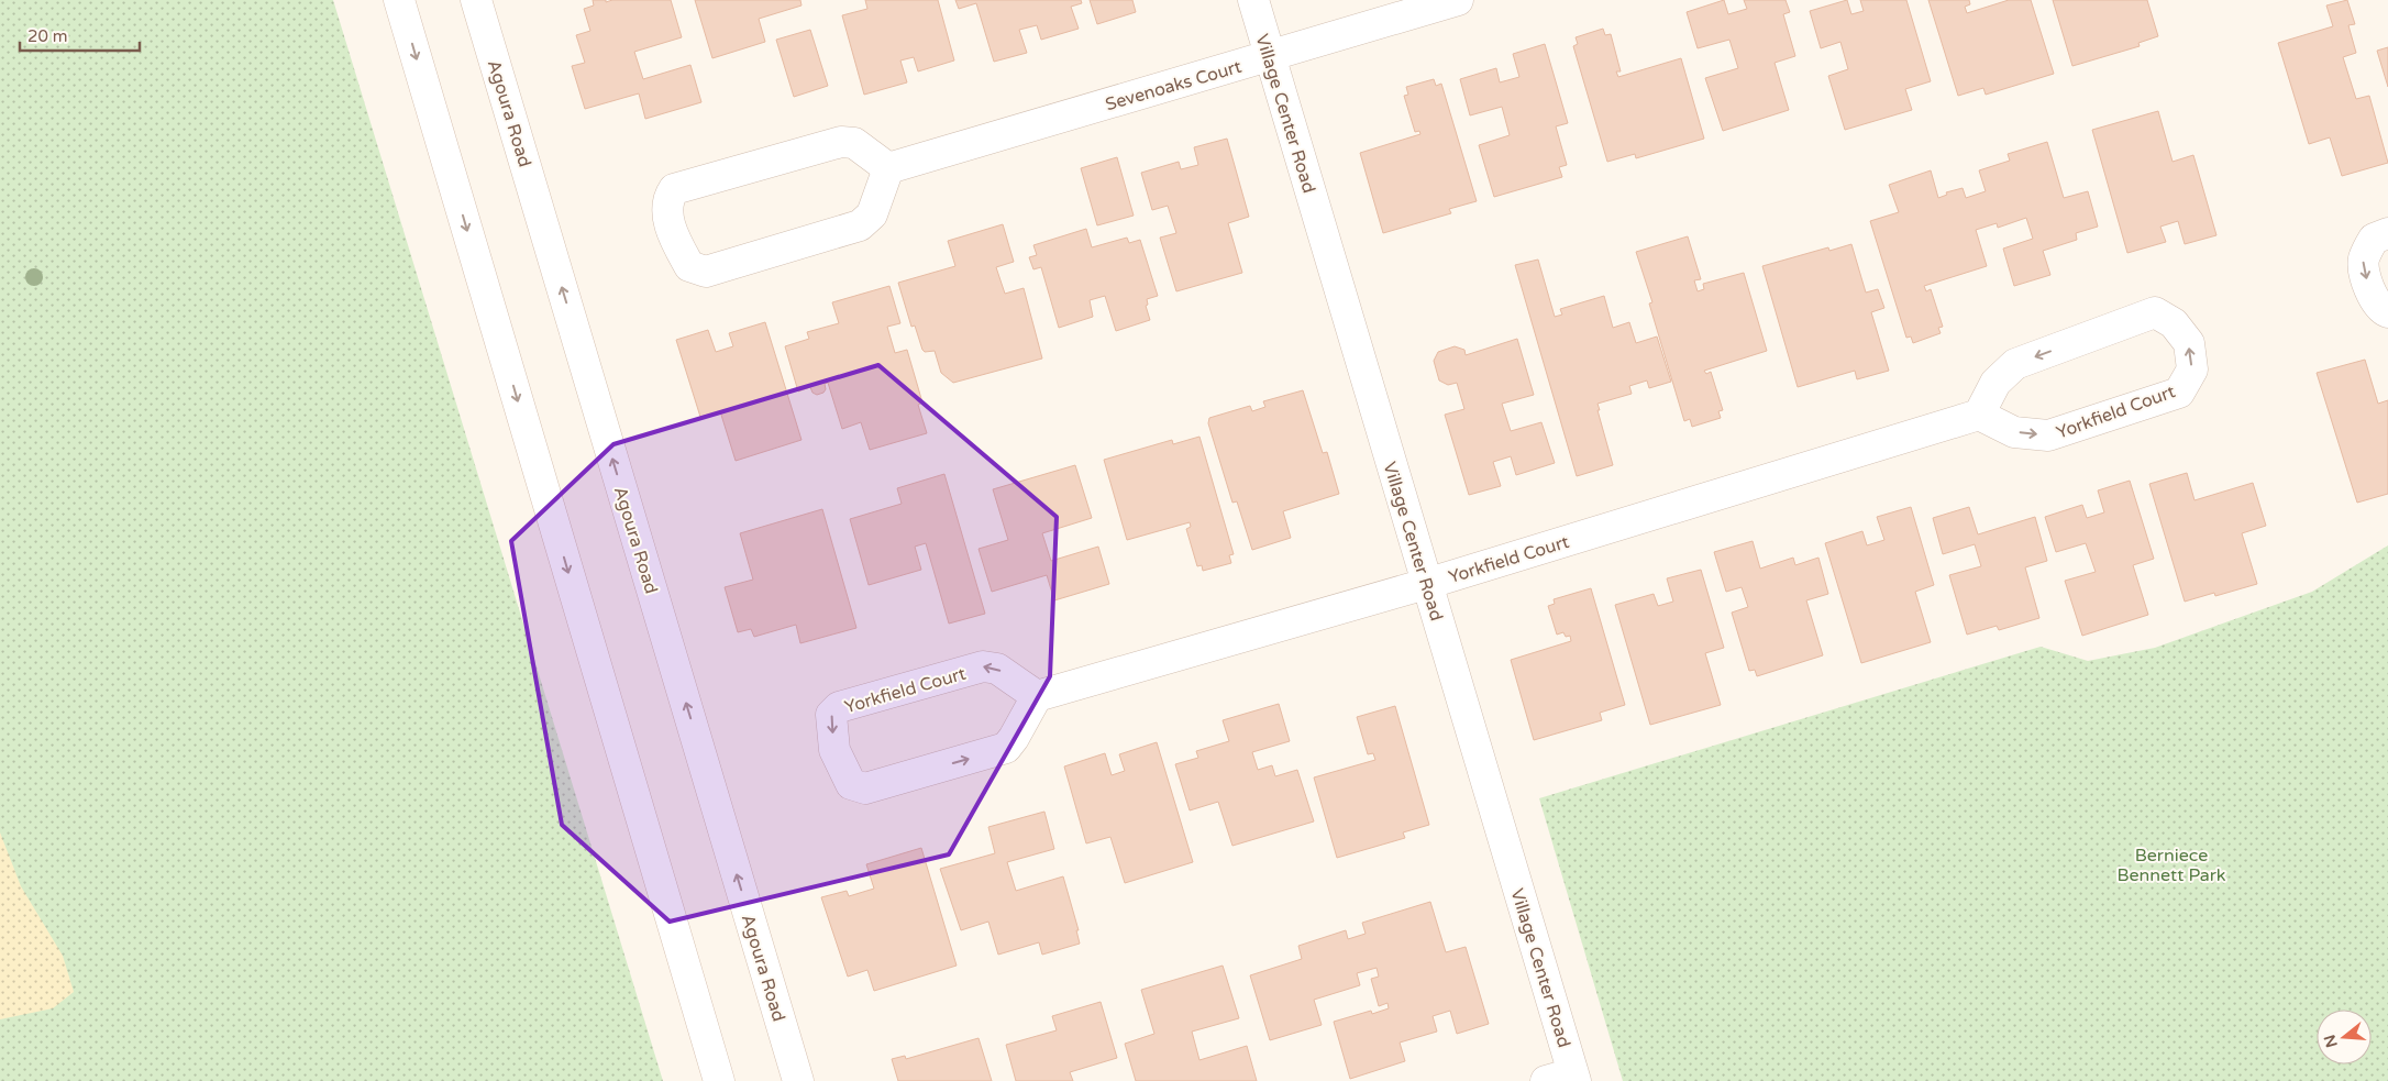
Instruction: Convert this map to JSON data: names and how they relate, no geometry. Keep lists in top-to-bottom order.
{
  "streets": {
    "street": [
      "Sevenoaks Court",
      "Agoura Road",
      "Village Center Road",
      "Yorkfield Court"
    ]
  },
  "crossings": [
    ["Sevenoaks Court", "Village Center Road"],
    ["Village Center Road", "Yorkfield Court"]
  ],
  "parks": ["Berniece Bennett Park"],
  "scale_bar": "20 m",
  "north": "left"
}
